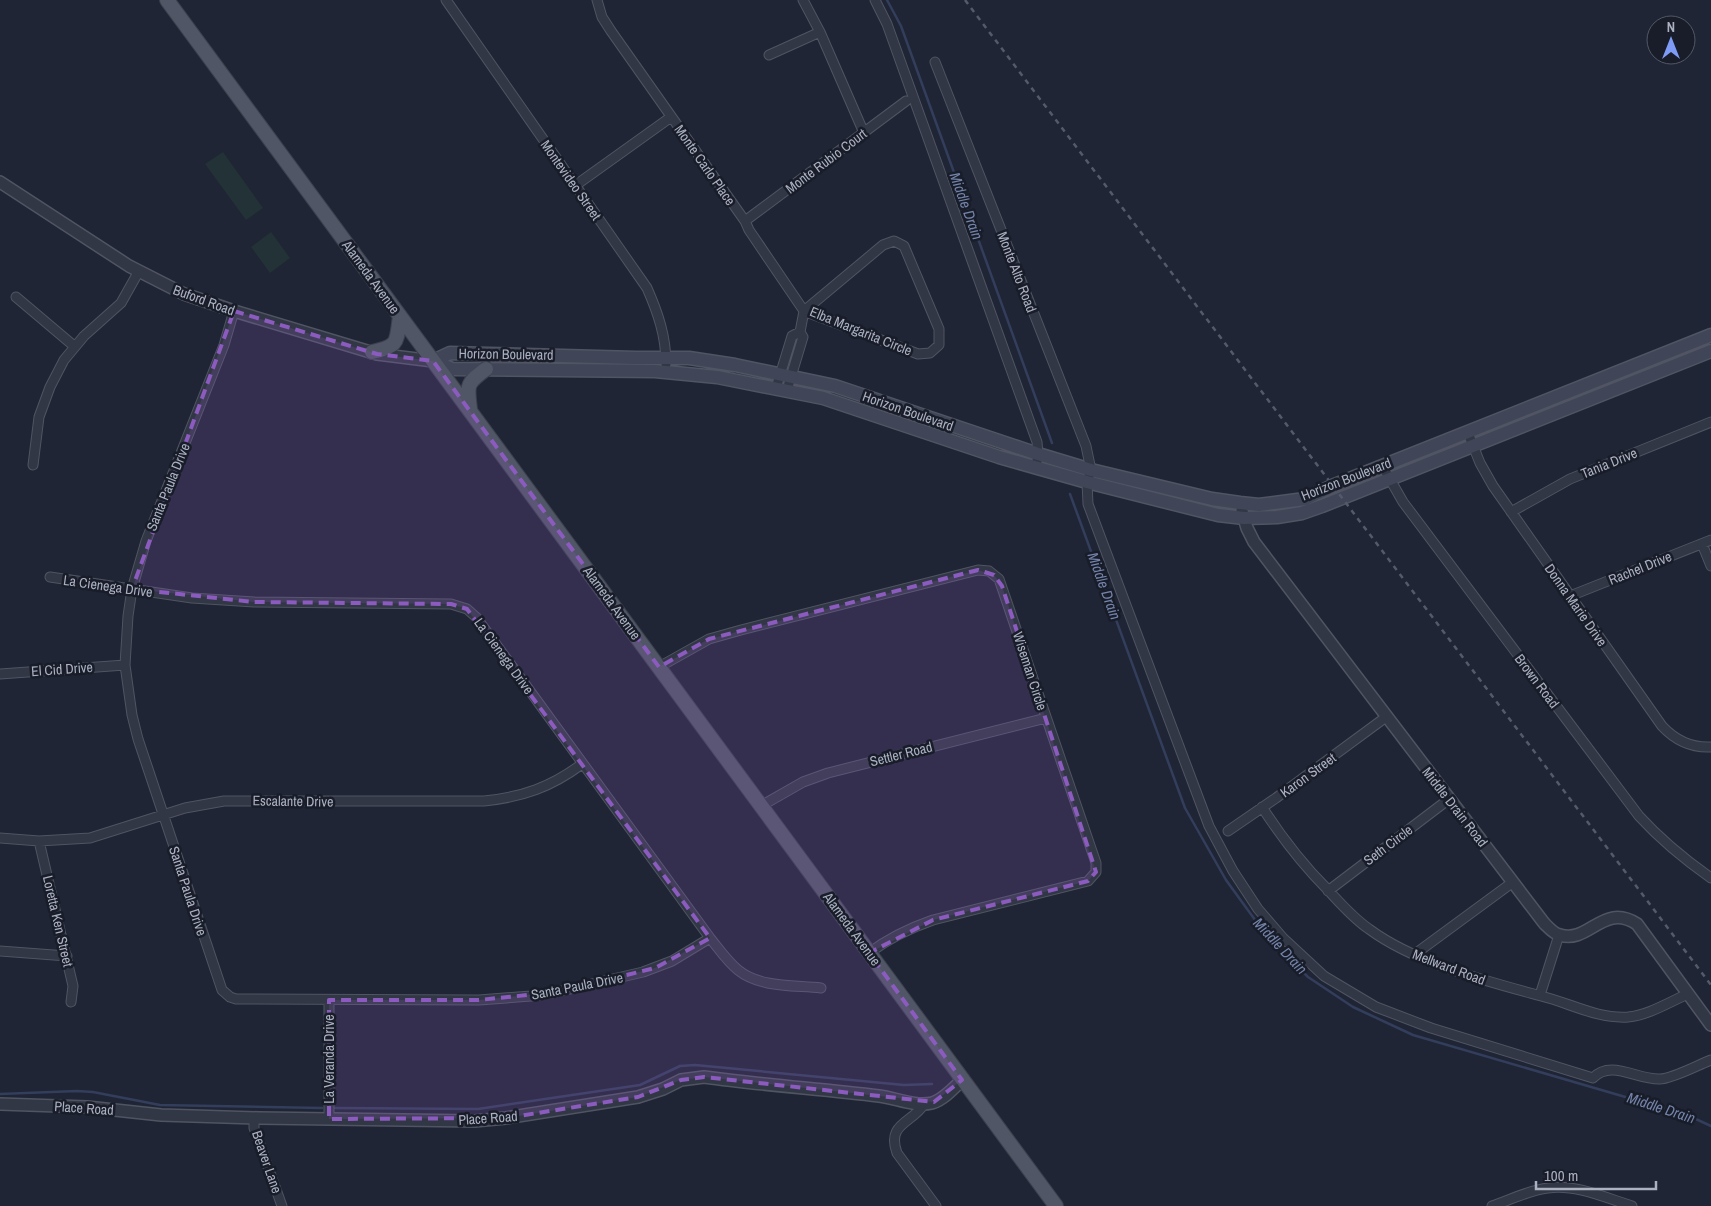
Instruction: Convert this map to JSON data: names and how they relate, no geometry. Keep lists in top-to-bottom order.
{
  "streets": {
    "main road": ["Alameda Avenue", "Horizon Boulevard"],
    "street": [
      "Monte Rubio Court",
      "Monte Carlo Place",
      "Montevideo Street",
      "Monte Alto Road",
      "Buford Road",
      "Elba Margarita Circle",
      "Tania Drive",
      "Santa Paula Drive",
      "Rachel Drive",
      "La Cienega Drive",
      "Donna Marie Drive",
      "El Cid Drive",
      "Wiseman Circle",
      "Brown Road",
      "Settler Road",
      "Karon Street",
      "Escalante Drive",
      "Middle Drain Road",
      "Seth Circle",
      "Loretta Ken Street",
      "Mellward Road",
      "La Veranda Drive",
      "Place Road",
      "Beaver Lane"
    ]
  },
  "crossings": [
    ["Monte Rubio Court", "Monte Carlo Place"],
    ["Monte Carlo Place", "Elba Margarita Circle"],
    ["Montevideo Street", "Horizon Boulevard"],
    ["Monte Alto Road", "Horizon Boulevard"],
    ["Alameda Avenue", "Buford Road"],
    ["Alameda Avenue", "Horizon Boulevard"],
    ["Alameda Avenue", "Wiseman Circle"],
    ["Alameda Avenue", "Settler Road"],
    ["Buford Road", "Horizon Boulevard"],
    ["Buford Road", "Santa Paula Drive"],
    ["Horizon Boulevard", "Donna Marie Drive"],
    ["Horizon Boulevard", "Brown Road"],
    ["Horizon Boulevard", "Middle Drain Road"],
    ["Tania Drive", "Donna Marie Drive"],
    ["Santa Paula Drive", "La Cienega Drive"],
    ["Santa Paula Drive", "El Cid Drive"],
    ["Santa Paula Drive", "Escalante Drive"],
    ["Santa Paula Drive", "La Veranda Drive"],
    ["Rachel Drive", "Donna Marie Drive"],
    ["La Cienega Drive", "Escalante Drive"],
    ["Wiseman Circle", "Settler Road"],
    ["Karon Street", "Middle Drain Road"],
    ["Karon Street", "Mellward Road"],
    ["Escalante Drive", "Loretta Ken Street"],
    ["Middle Drain Road", "Seth Circle"],
    ["Seth Circle", "Mellward Road"],
    ["La Veranda Drive", "Place Road"],
    ["Place Road", "Beaver Lane"]
  ],
  "water": ["Middle Drain"],
  "scale_bar": "100 m",
  "north": "top"
}
